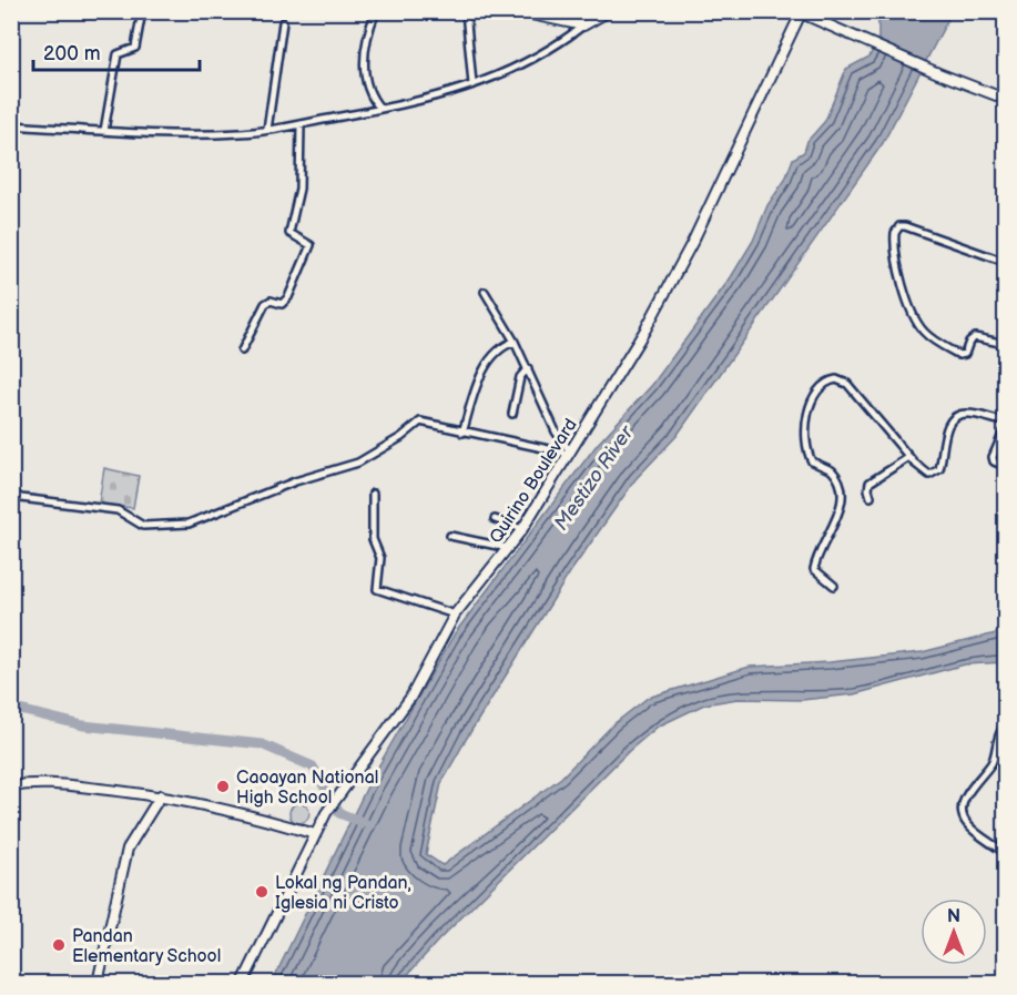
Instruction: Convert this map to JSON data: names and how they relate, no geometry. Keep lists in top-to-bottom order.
{
  "streets": {
    "street": ["Quirino Boulevard"]
  },
  "water": ["Mestizo River"],
  "places": ["Caoayan National High School", "Lokal ng Pandan, Iglesia ni Cristo", "Pandan Elementary School"],
  "scale_bar": "200 m",
  "north": "top"
}
